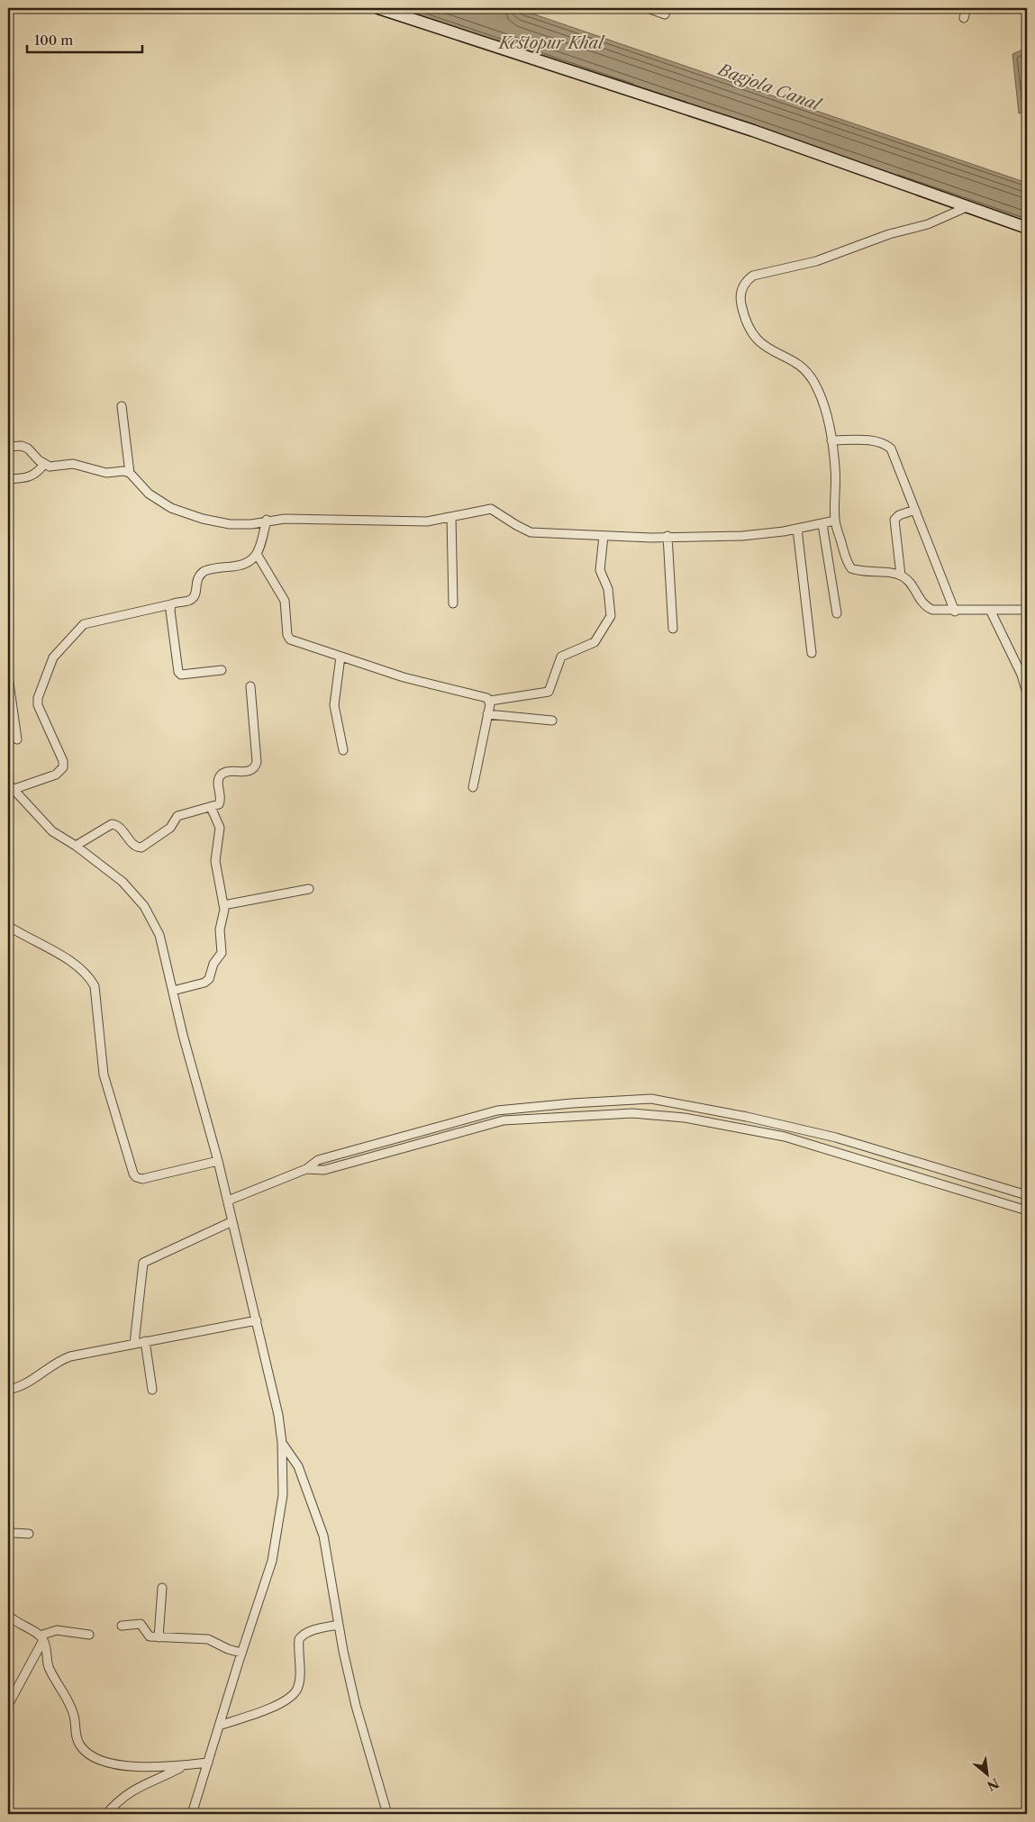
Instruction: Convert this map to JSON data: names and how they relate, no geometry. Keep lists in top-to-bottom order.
{
  "water": ["Kestopur Khal", "Bagjola Canal"],
  "scale_bar": "100 m",
  "north": "bottom right"
}
